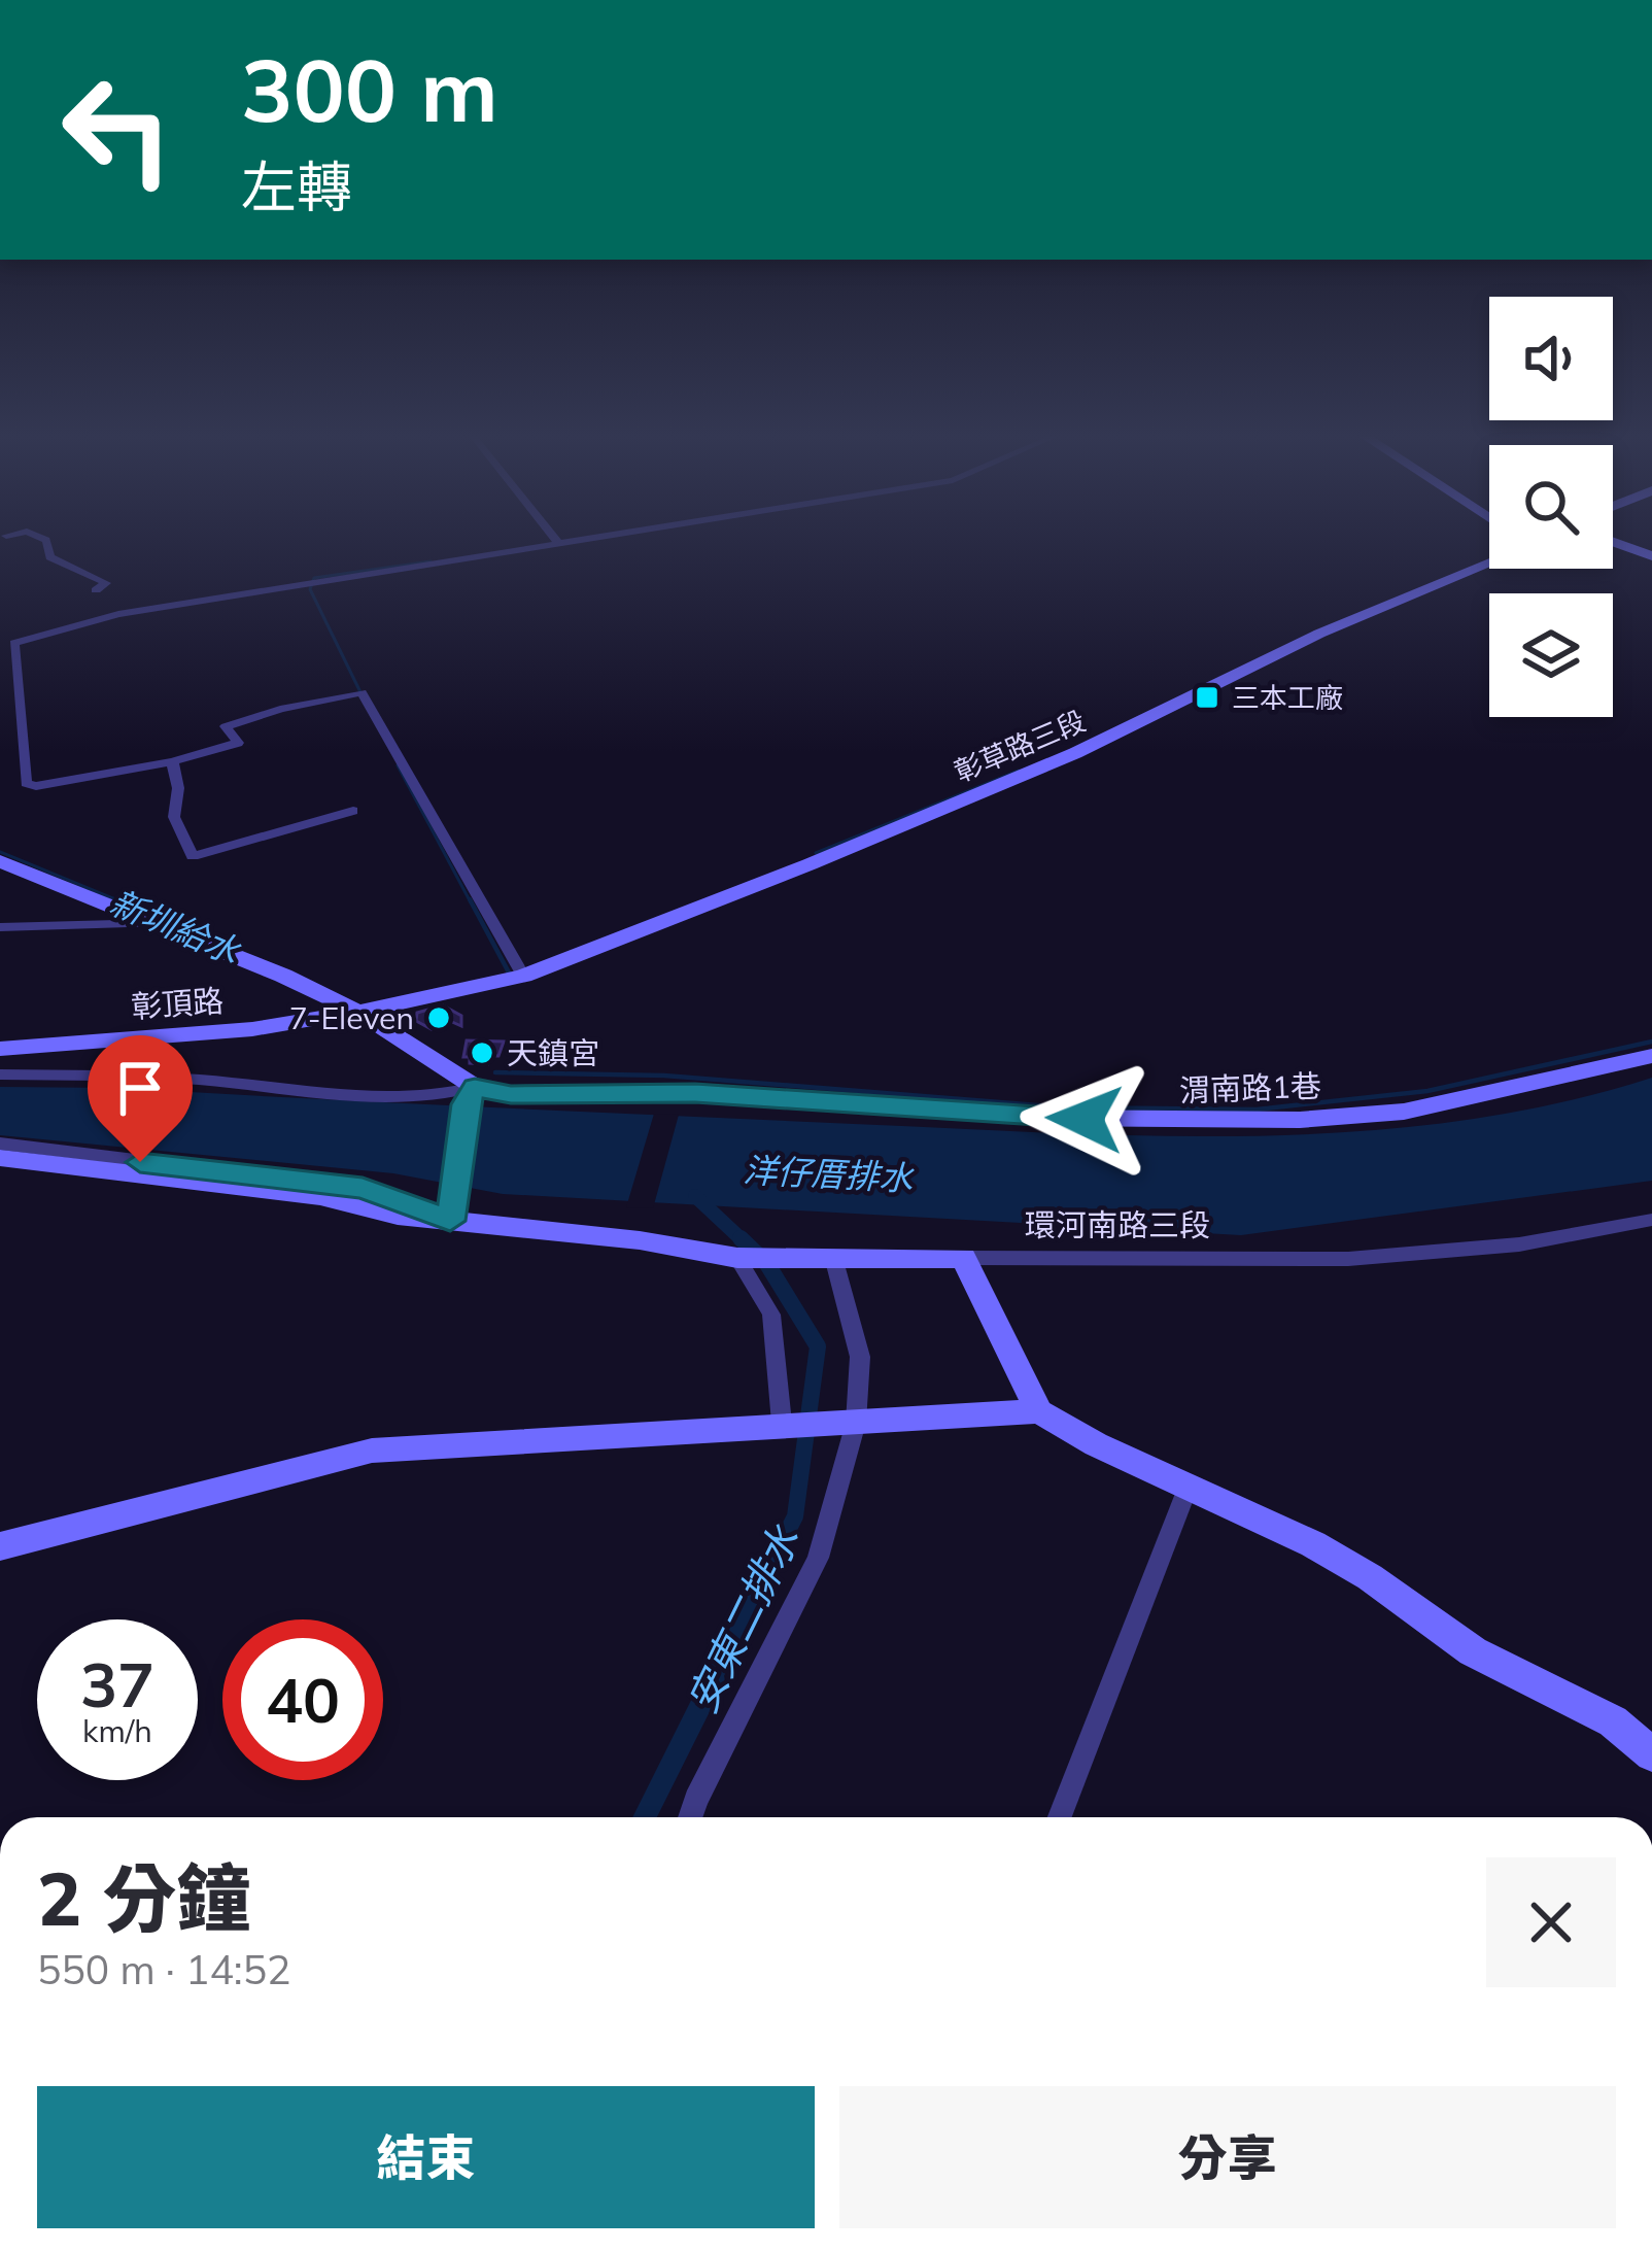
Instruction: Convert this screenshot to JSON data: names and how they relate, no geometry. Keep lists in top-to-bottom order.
{
  "streets": {
    "street": [
      "彰草路三段",
      "彰頂路",
      "渭南路1巷",
      "環河南路三段"
    ]
  },
  "crossings": [
    ["彰草路三段", "彰頂路"]
  ],
  "water": ["新圳給水", "洋仔厝排水", "安東二排水"],
  "places": {
    "transit": ["三本工廠"],
    "other": ["7-Eleven", "天鎮宮"]
  },
  "page": {
    "turn": ["300 m", "左轉"],
    "speed": "37 km/h",
    "limit": "40",
    "heading": ["2 分鐘", "550 m · 14:52"],
    "buttons": ["結束", "分享"]
  }
}
